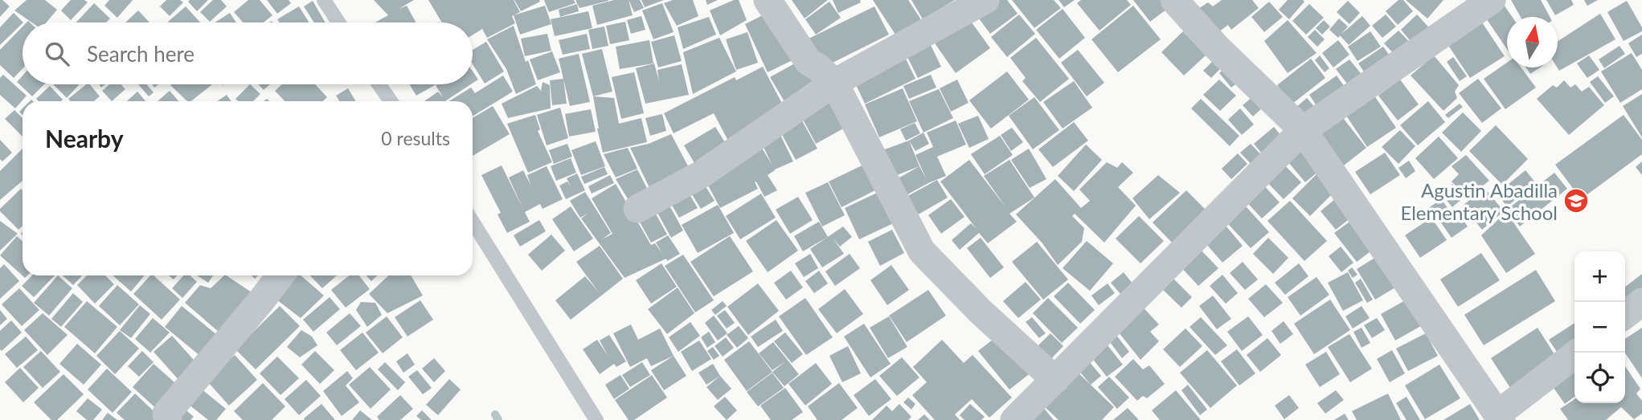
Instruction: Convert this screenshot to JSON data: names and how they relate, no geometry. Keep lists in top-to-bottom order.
{
  "places": {
    "school or university": ["Agustin Abadilla Elementary School"]
  },
  "north": "top",
  "page": {
    "search": "Search here",
    "heading": ["Nearby", "0 results"],
    "map_buttons": ["+", "−"]
  }
}
